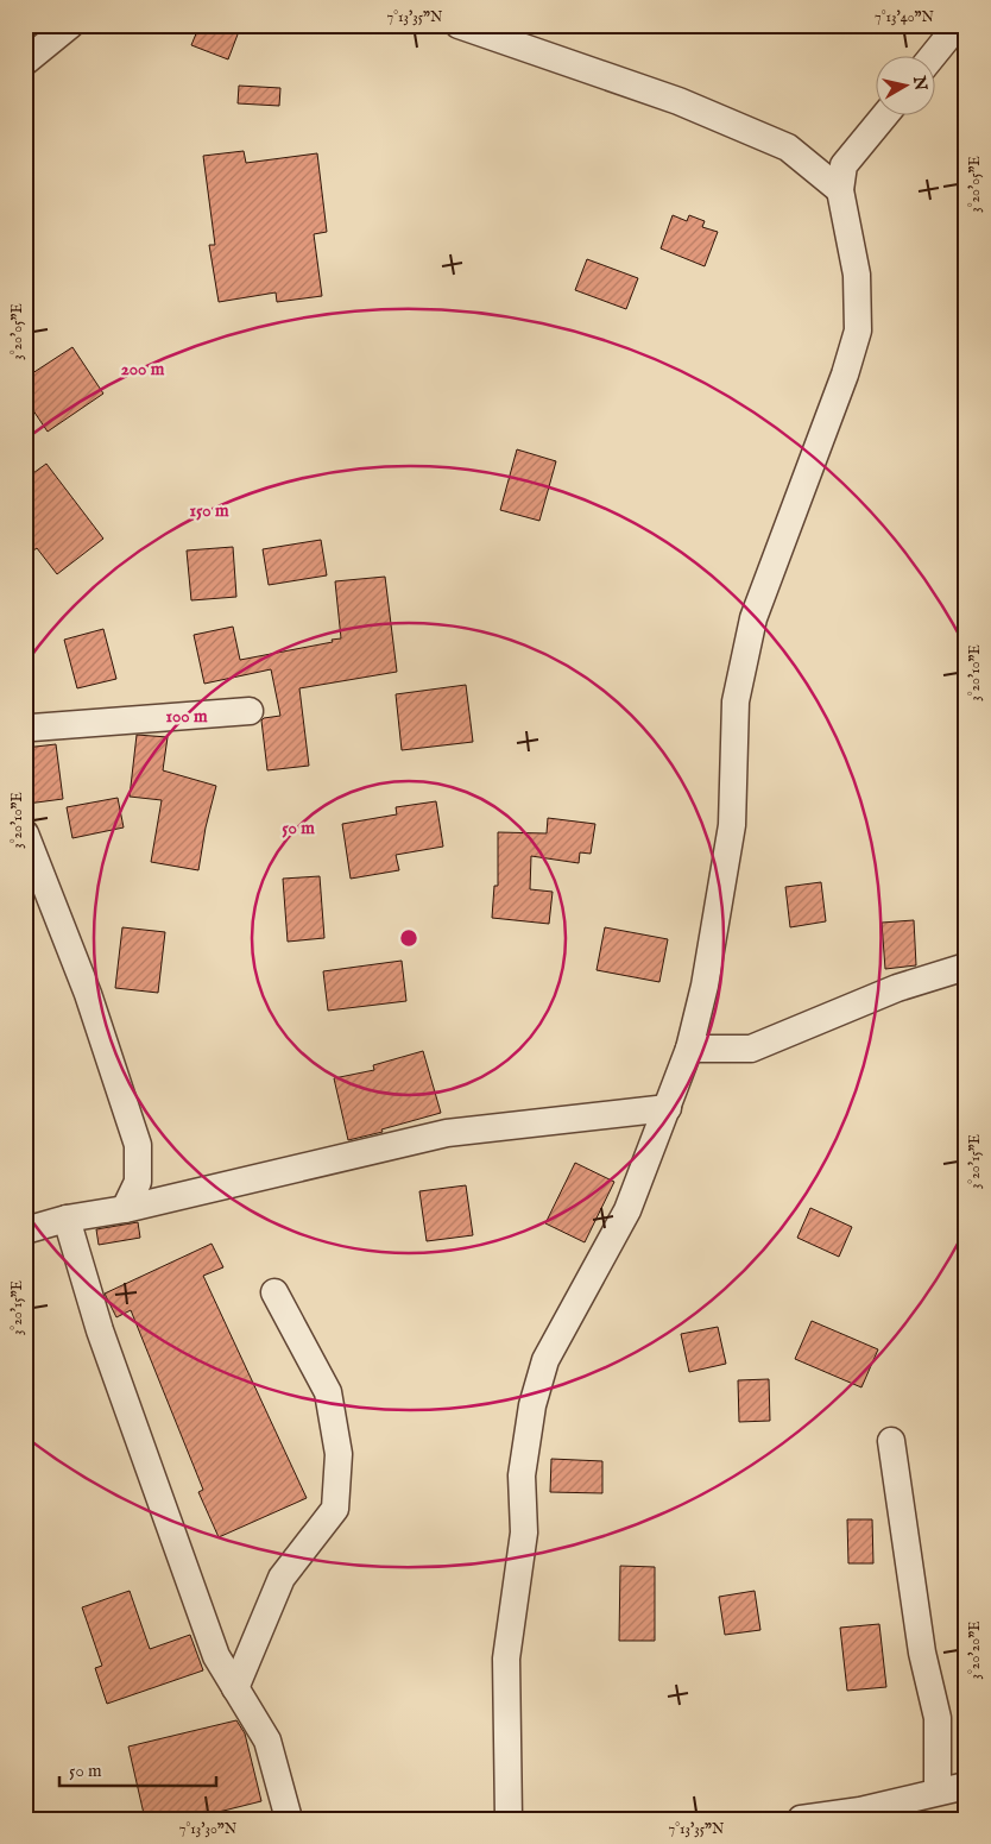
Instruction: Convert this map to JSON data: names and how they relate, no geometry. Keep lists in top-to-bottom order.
{
  "scale_bar": "50 m",
  "north": "right",
  "coordinates": [
    "7°13'35\"N",
    "7°13'40\"N",
    "3°20'05\"E",
    "3°20'10\"E",
    "3°20'15\"E",
    "3°20'20\"E",
    "7°13'30\"N"
  ],
  "rings": [
    "200 m",
    "150 m",
    "100 m",
    "50 m"
  ]
}
